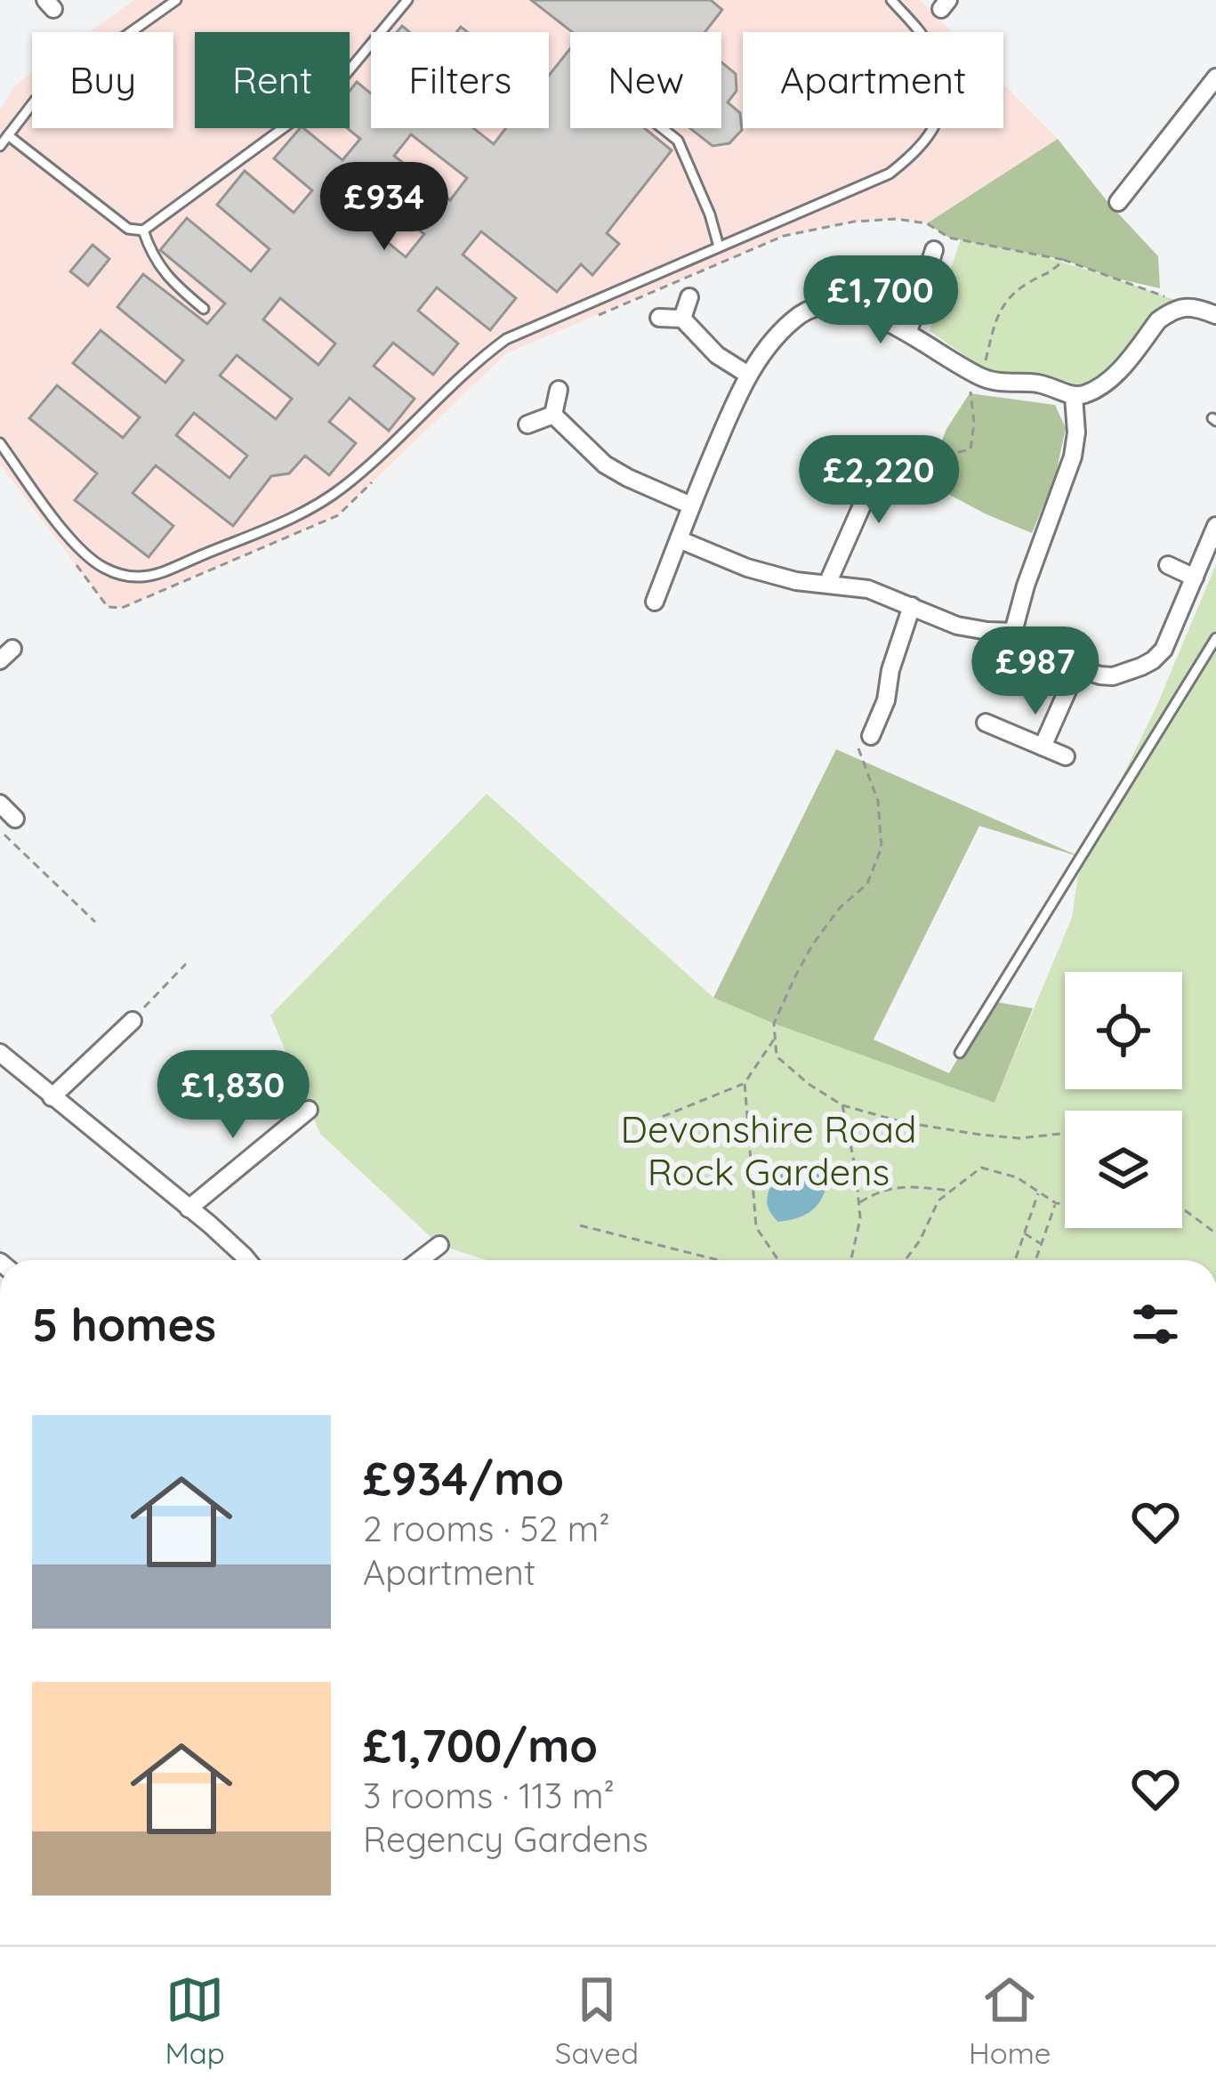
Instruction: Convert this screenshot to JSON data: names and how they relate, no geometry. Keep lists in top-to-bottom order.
{
  "parks": ["Devonshire Road Rock Gardens"],
  "page": {
    "chip": [
      "Buy",
      "Rent",
      "Filters",
      "New",
      "Apartment"
    ],
    "price": [
      "£934",
      "£1,700",
      "£2,220",
      "£987",
      "£1,830"
    ],
    "heading": "5 homes",
    "list": [
      {
        "name": "£934/mo",
        "note": "2 rooms · 52 m² · Apartment"
      },
      {
        "name": "£1,700/mo",
        "note": "3 rooms · 113 m² · Regency Gardens"
      }
    ],
    "tabs": ["Map", "Saved", "Home"]
  }
}
